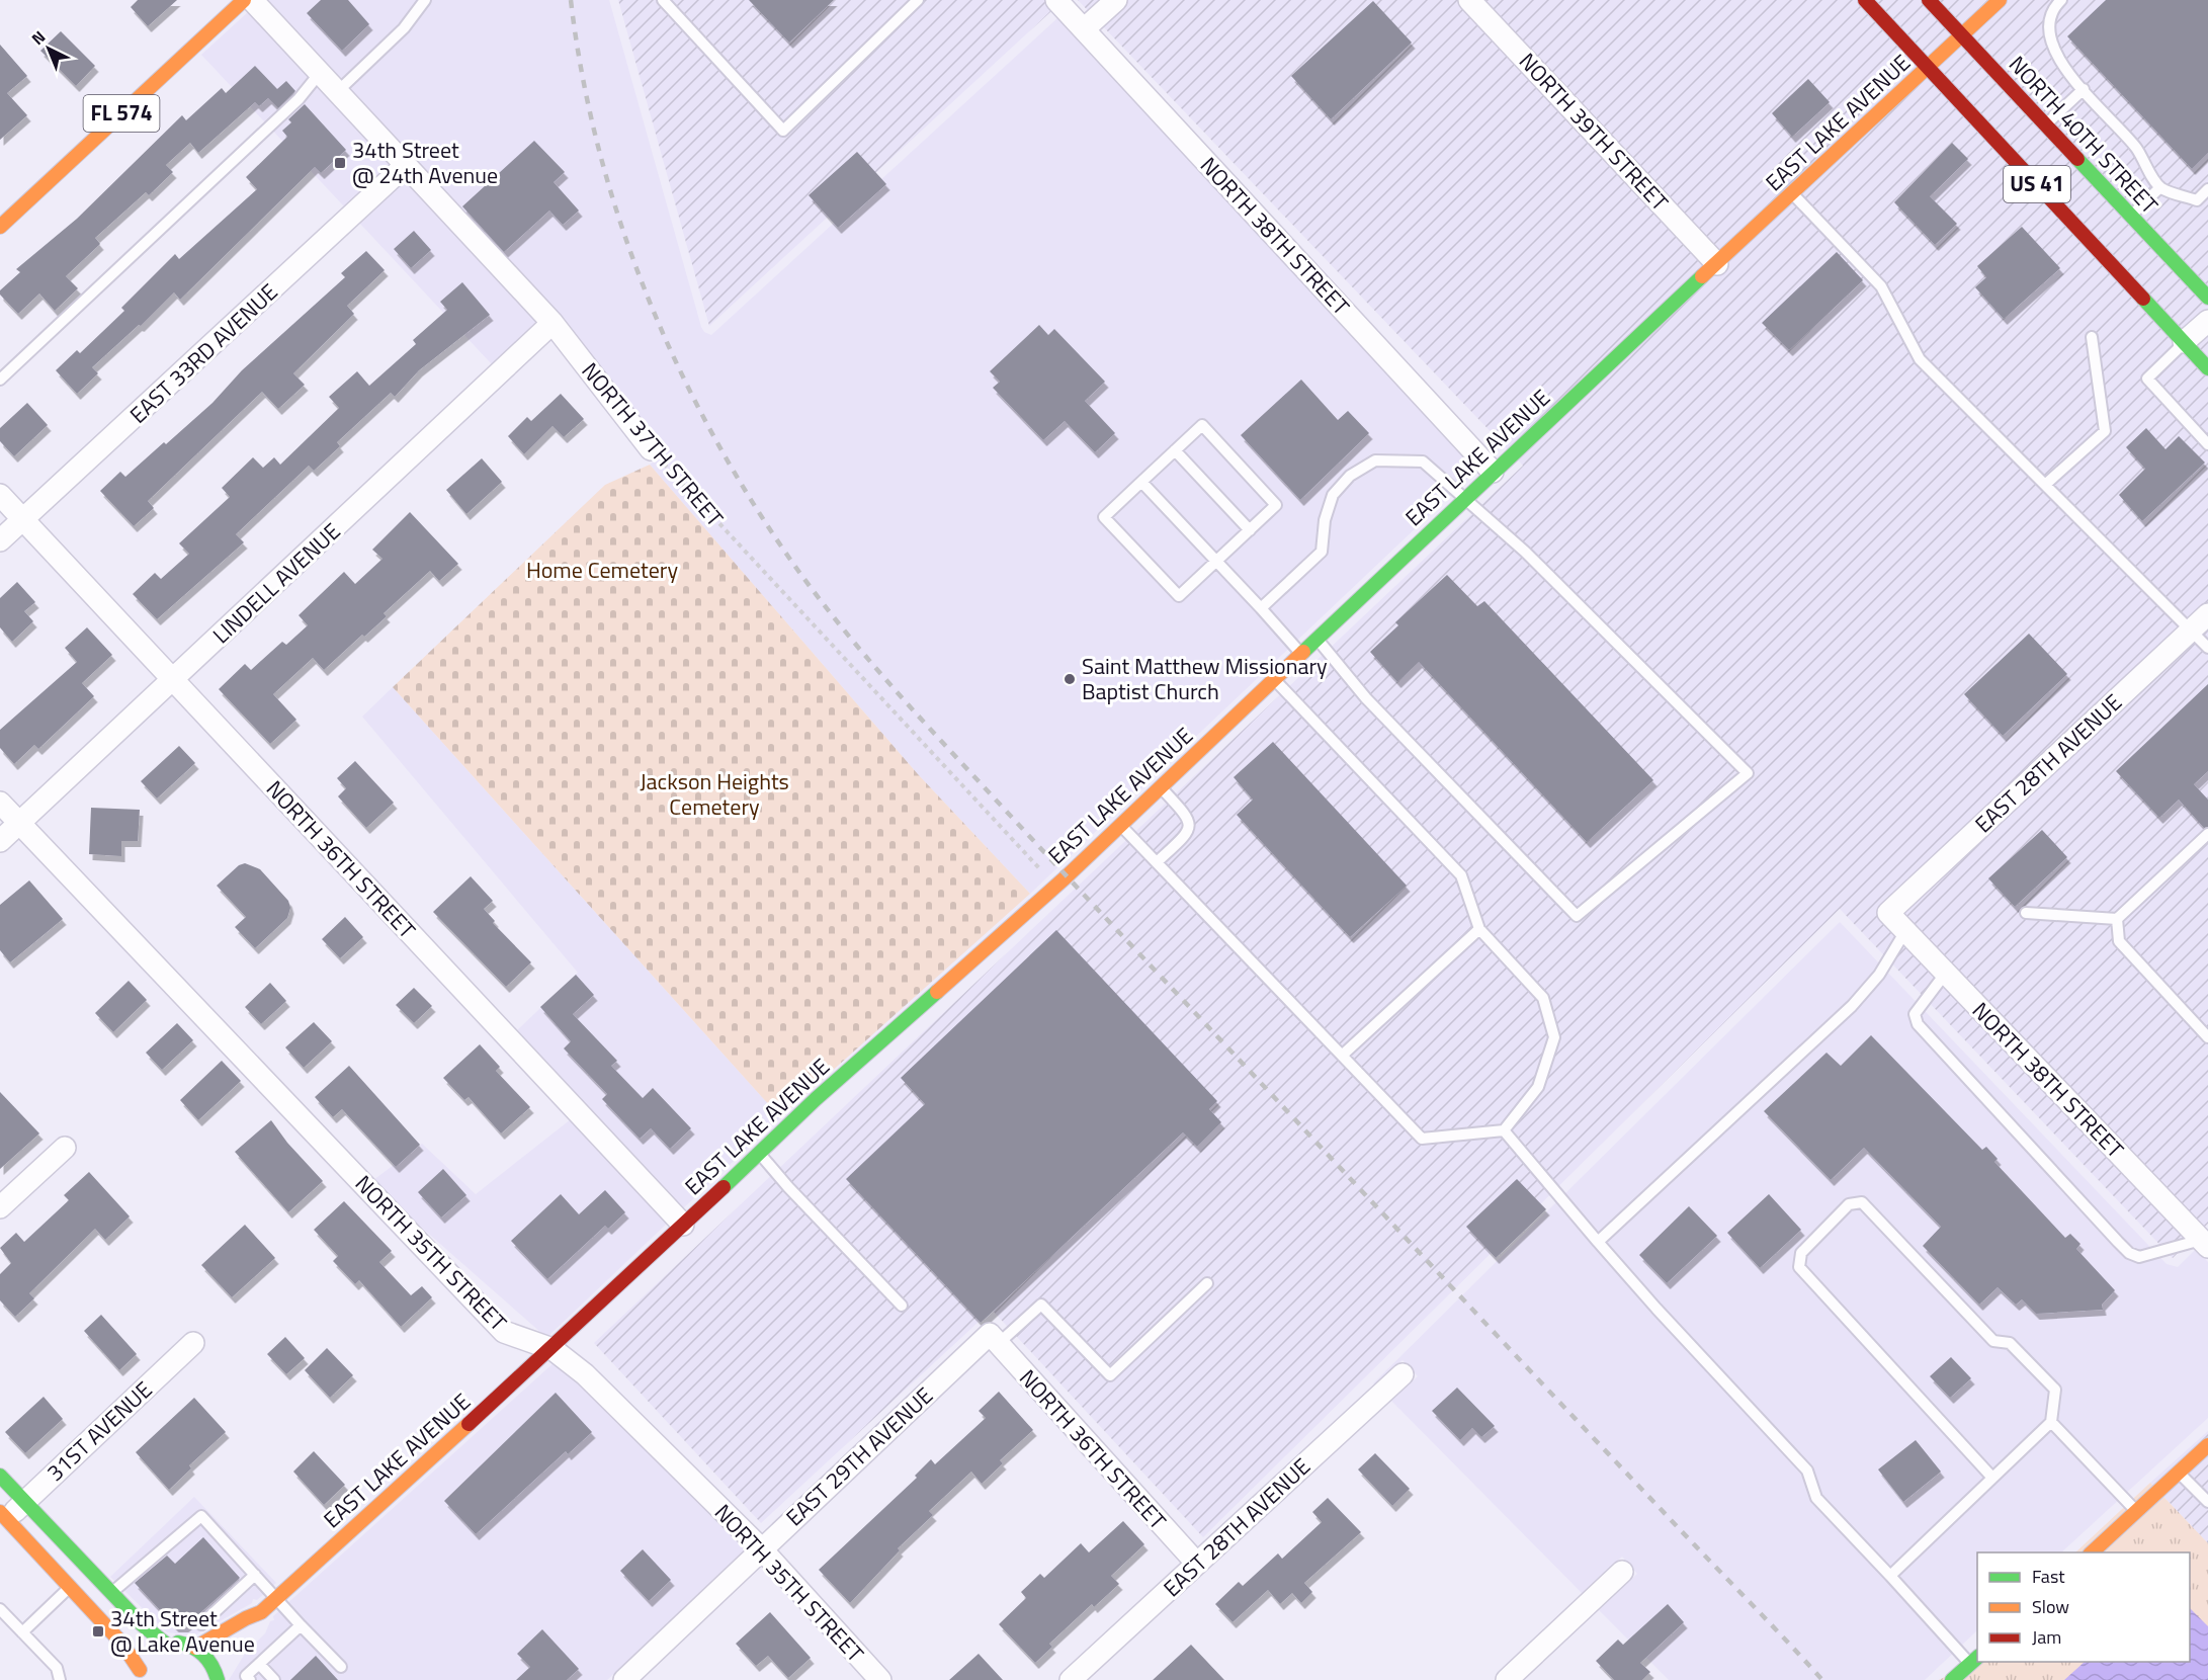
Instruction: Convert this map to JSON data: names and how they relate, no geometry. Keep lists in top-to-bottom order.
{
  "streets": {
    "street": [
      "FL 574",
      "EAST LAKE AVENUE",
      "NORTH 39TH STREET",
      "NORTH 40TH STREET",
      "US 41",
      "NORTH 38TH STREET",
      "EAST 33RD AVENUE",
      "NORTH 37TH STREET",
      "LINDELL AVENUE",
      "EAST 28TH AVENUE",
      "NORTH 36TH STREET",
      "NORTH 35TH STREET",
      "31ST AVENUE",
      "EAST 29TH AVENUE"
    ]
  },
  "crossings": [
    ["EAST LAKE AVENUE", "NORTH 39TH STREET"],
    ["EAST LAKE AVENUE", "NORTH 40TH STREET"],
    ["EAST LAKE AVENUE", "US 41"],
    ["EAST LAKE AVENUE", "NORTH 38TH STREET"],
    ["EAST LAKE AVENUE", "NORTH 37TH STREET"],
    ["EAST LAKE AVENUE", "NORTH 36TH STREET"],
    ["EAST LAKE AVENUE", "NORTH 35TH STREET"],
    ["NORTH 38TH STREET", "EAST 28TH AVENUE"],
    ["EAST 33RD AVENUE", "NORTH 37TH STREET"],
    ["EAST 33RD AVENUE", "NORTH 36TH STREET"],
    ["NORTH 37TH STREET", "LINDELL AVENUE"],
    ["LINDELL AVENUE", "NORTH 36TH STREET"],
    ["LINDELL AVENUE", "NORTH 35TH STREET"],
    ["EAST 28TH AVENUE", "NORTH 36TH STREET"],
    ["NORTH 36TH STREET", "EAST 29TH AVENUE"],
    ["NORTH 35TH STREET", "EAST 29TH AVENUE"]
  ],
  "parks": ["Home Cemetery", "Jackson Heights Cemetery"],
  "places": {
    "transit": ["34th Street @ 24th Avenue", "34th Street @ Lake Avenue"],
    "other": ["Saint Matthew Missionary Baptist Church"]
  },
  "legend": ["Fast", "Slow", "Jam"],
  "north": "top left"
}
